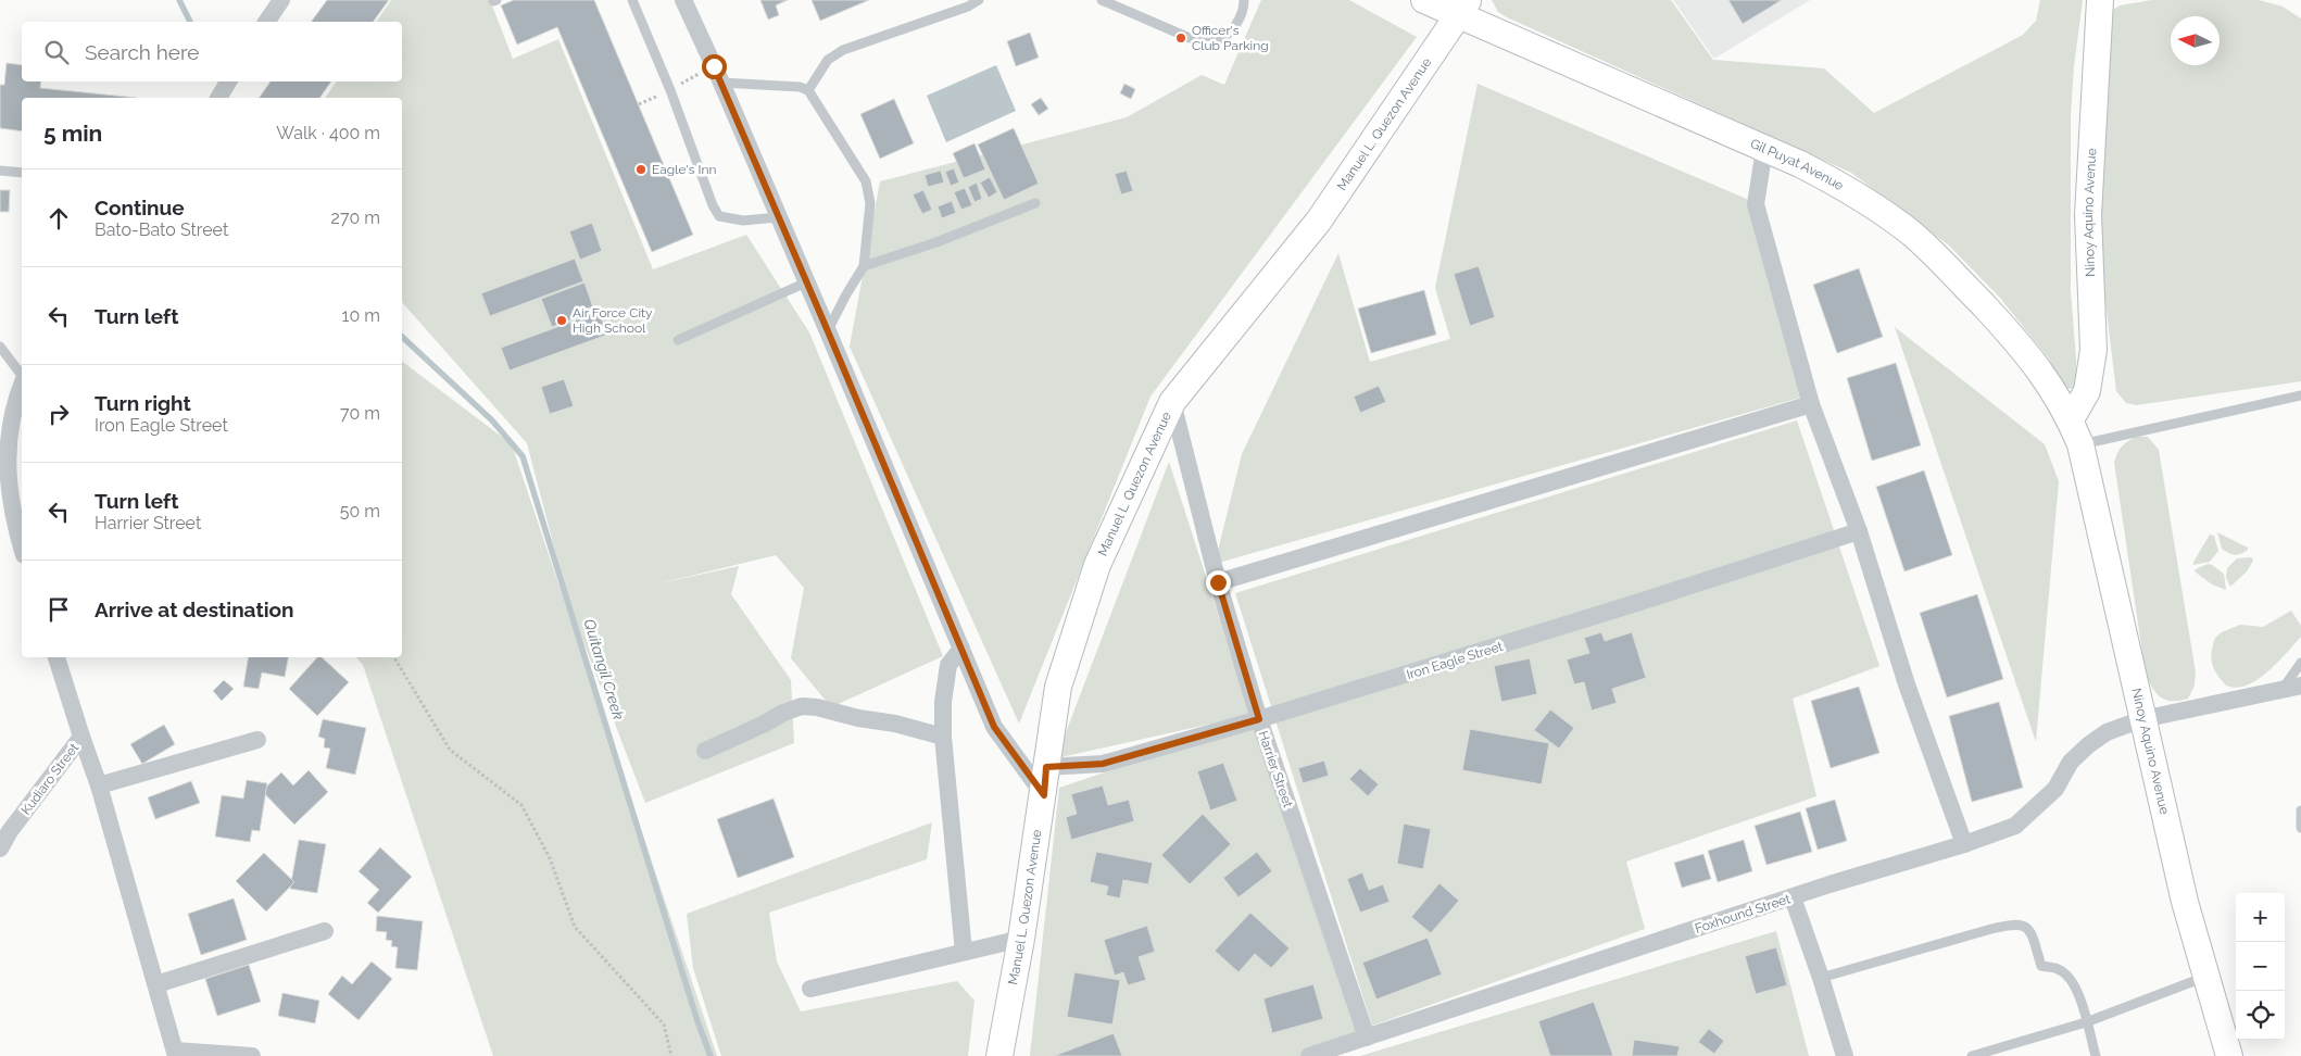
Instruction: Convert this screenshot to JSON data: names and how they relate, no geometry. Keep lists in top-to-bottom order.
{
  "streets": {
    "street": [
      "Manuel L. Quezon Avenue",
      "Gil Puyat Avenue",
      "Ninoy Aquino Avenue",
      "Iron Eagle Street",
      "Harrier Street",
      "Kudiaro Street",
      "Foxhound Street"
    ]
  },
  "crossings": [
    ["Manuel L. Quezon Avenue", "Gil Puyat Avenue"],
    ["Manuel L. Quezon Avenue", "Iron Eagle Street"],
    ["Manuel L. Quezon Avenue", "Harrier Street"],
    ["Gil Puyat Avenue", "Ninoy Aquino Avenue"],
    ["Ninoy Aquino Avenue", "Foxhound Street"],
    ["Iron Eagle Street", "Harrier Street"],
    ["Harrier Street", "Foxhound Street"]
  ],
  "water": ["Quitangil Creek"],
  "places": ["Officer's Club Parking", "Eagle's Inn", "Air Force City High School"],
  "north": "left",
  "page": {
    "search": "Search here",
    "heading": ["5 min", "Walk · 400 m"],
    "list": [
      ["Continue", "Bato-Bato Street", "270 m"],
      ["Turn left", "10 m"],
      ["Turn right", "Iron Eagle Street", "70 m"],
      ["Turn left", "Harrier Street", "50 m"],
      "Arrive at destination"
    ],
    "map_buttons": ["+", "−"]
  }
}
